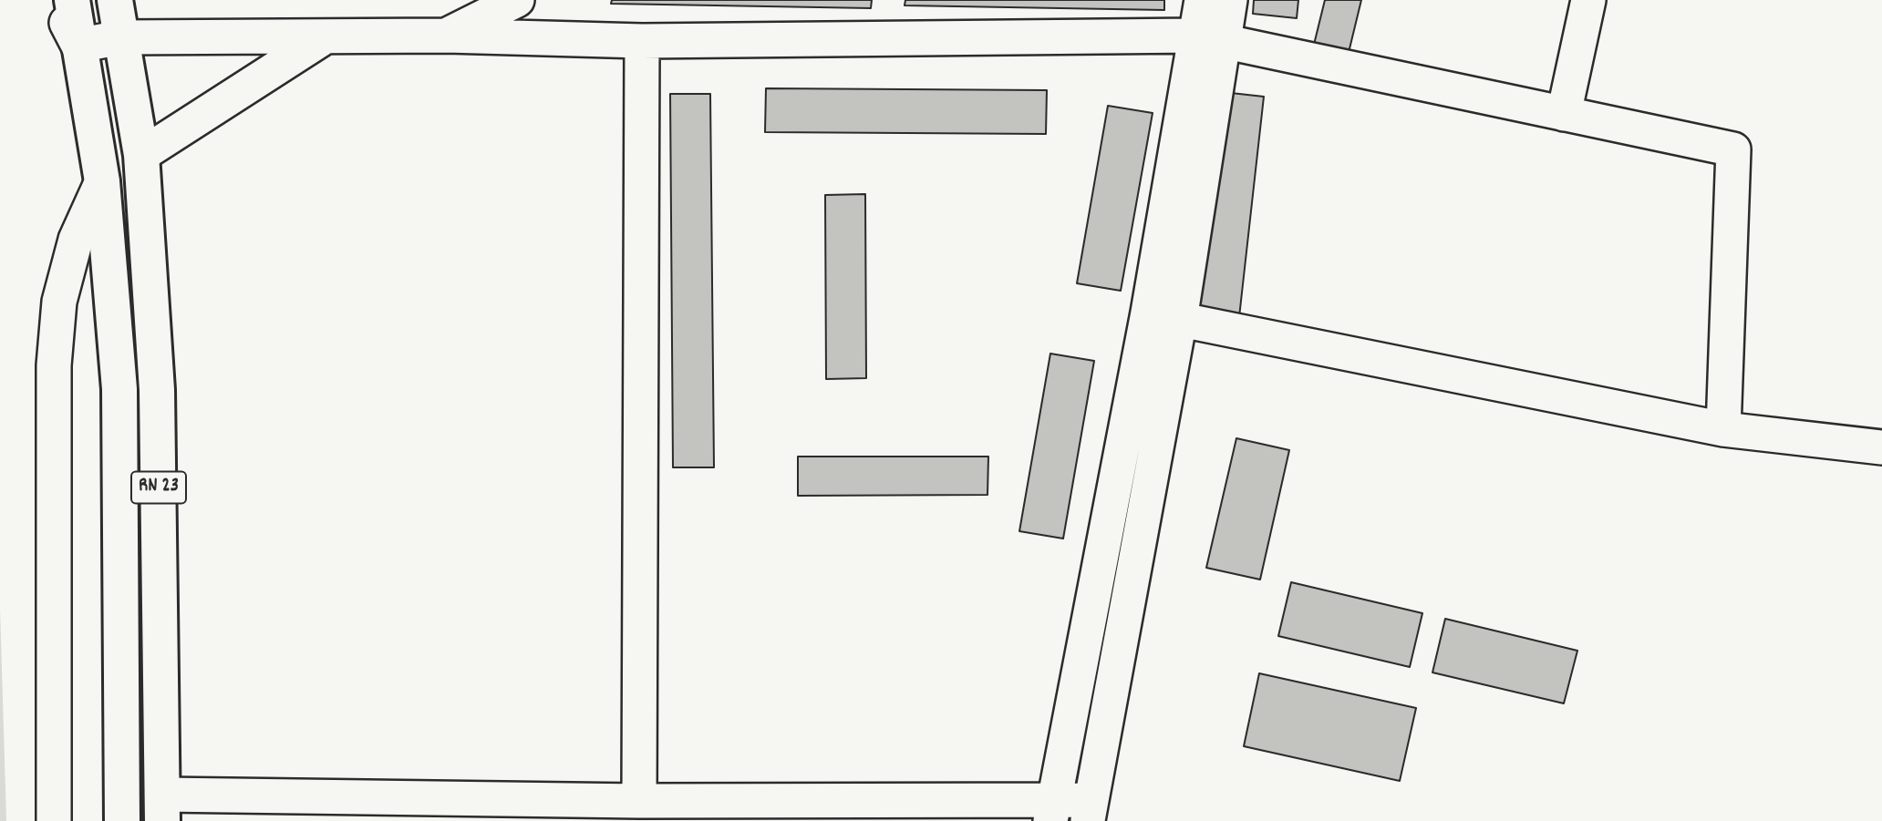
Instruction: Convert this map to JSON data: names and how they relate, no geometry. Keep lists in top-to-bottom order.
{
  "streets": {
    "main road": ["RN 23"]
  }
}
